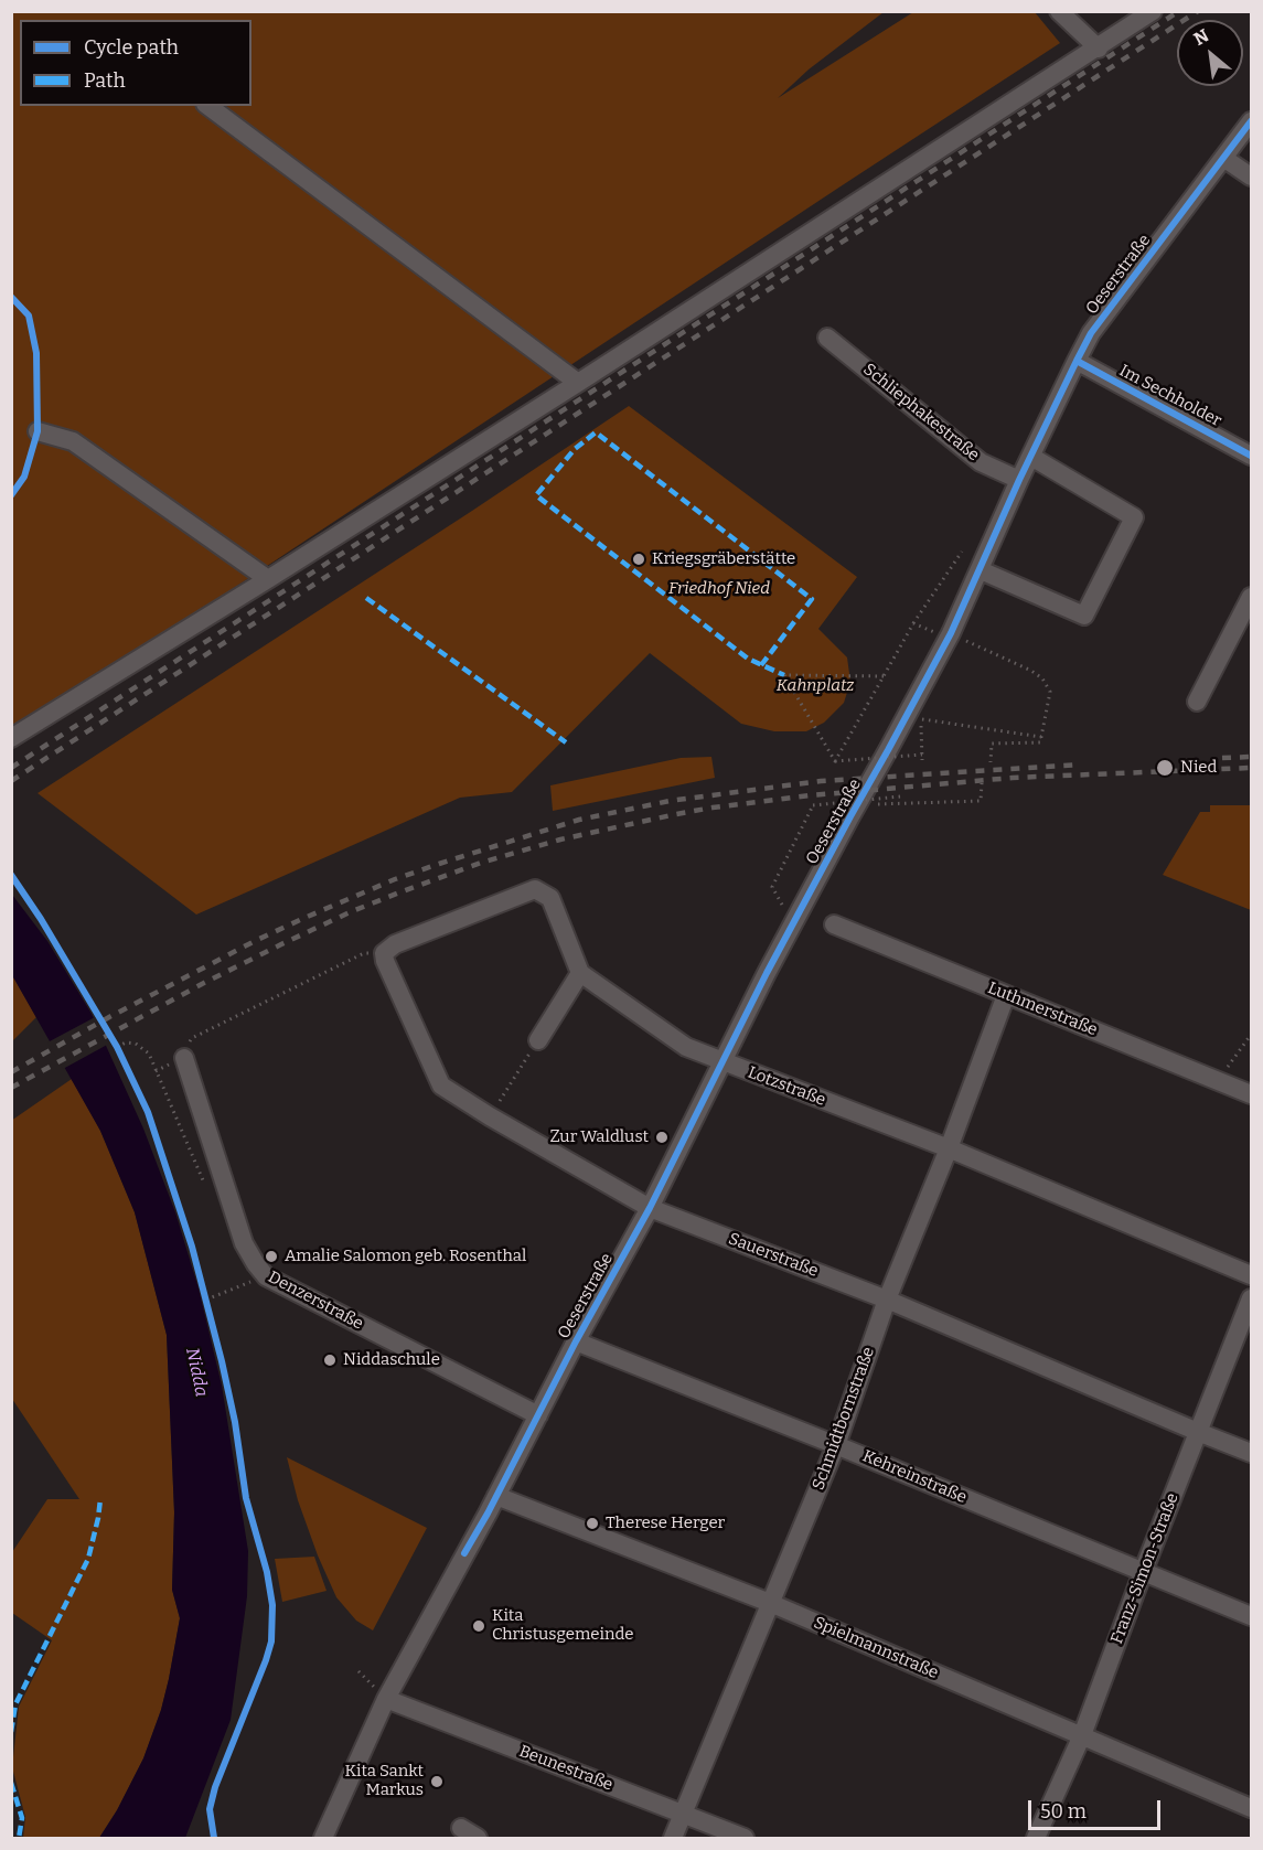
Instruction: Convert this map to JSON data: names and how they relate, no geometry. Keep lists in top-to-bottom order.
{
  "streets": {
    "street": [
      "Oeserstraße",
      "Im Sechholder",
      "Schliephakestraße",
      "Luthmerstraße",
      "Lotzstraße",
      "Sauerstraße",
      "Denzerstraße",
      "Schmidtbornstraße",
      "Kehreinstraße",
      "Franz-Simon-Straße",
      "Spielmannstraße",
      "Beunestraße"
    ]
  },
  "crossings": [
    ["Oeserstraße", "Im Sechholder"],
    ["Oeserstraße", "Schliephakestraße"],
    ["Oeserstraße", "Lotzstraße"],
    ["Oeserstraße", "Sauerstraße"],
    ["Oeserstraße", "Denzerstraße"],
    ["Oeserstraße", "Kehreinstraße"],
    ["Oeserstraße", "Spielmannstraße"],
    ["Oeserstraße", "Beunestraße"],
    ["Luthmerstraße", "Schmidtbornstraße"],
    ["Lotzstraße", "Schmidtbornstraße"],
    ["Sauerstraße", "Schmidtbornstraße"],
    ["Sauerstraße", "Franz-Simon-Straße"],
    ["Schmidtbornstraße", "Kehreinstraße"],
    ["Schmidtbornstraße", "Spielmannstraße"],
    ["Schmidtbornstraße", "Beunestraße"],
    ["Kehreinstraße", "Franz-Simon-Straße"],
    ["Franz-Simon-Straße", "Spielmannstraße"]
  ],
  "water": ["Nidda"],
  "parks": ["Friedhof Nied", "Kahnplatz"],
  "places": [
    "Kriegsgräberstätte",
    "Nied",
    "Zur Waldlust",
    "Amalie Salomon geb. Rosenthal",
    "Niddaschule",
    "Therese Herger",
    "Kita Christusgemeinde",
    "Kita Sankt Markus"
  ],
  "legend": ["Cycle path", "Path"],
  "scale_bar": "50 m",
  "north": "top left"
}
